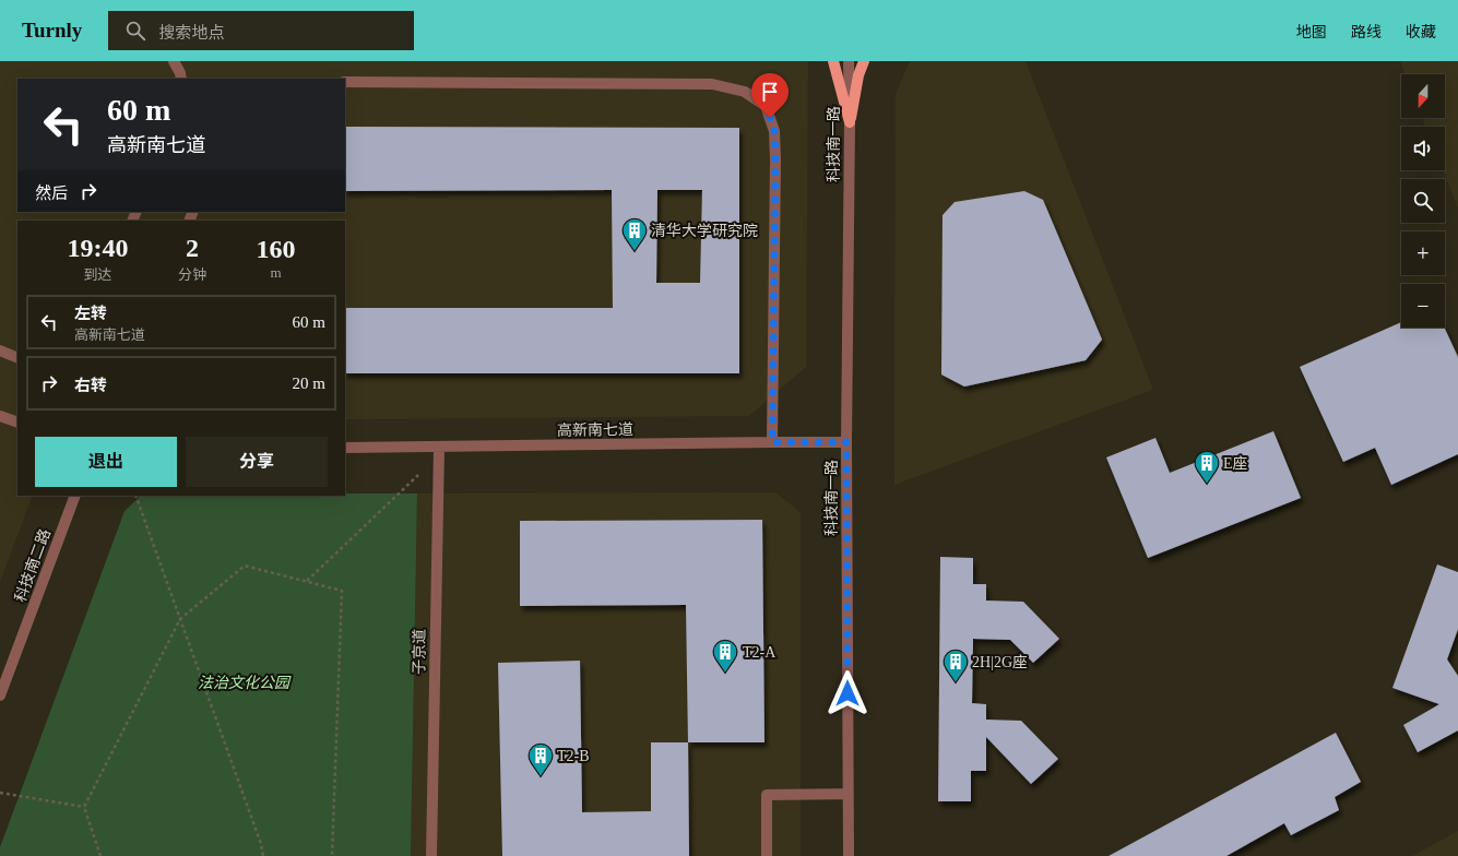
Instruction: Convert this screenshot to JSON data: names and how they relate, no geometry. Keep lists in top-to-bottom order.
{
  "streets": {
    "street": [
      "科技南一路",
      "高新南七道",
      "科技南二路",
      "子京道"
    ]
  },
  "crossings": [
    ["科技南一路", "高新南七道"],
    ["高新南七道", "子京道"]
  ],
  "parks": ["法治文化公园"],
  "places": {
    "building": [
      "清华大学研究院",
      "E座",
      "T2-A",
      "2H|2G座",
      "T2-B"
    ]
  },
  "north": "bottom",
  "page": {
    "header": "Turnly",
    "search": "搜索地点",
    "nav": ["地图", "路线", "收藏"],
    "map_buttons": ["+", "−"],
    "turn": ["60 m", "高新南七道"],
    "then": "然后",
    "eta": [
      "19:40",
      "到达",
      "2",
      "分钟",
      "160",
      "m"
    ],
    "list": [
      {
        "name": "左转",
        "note": "高新南七道",
        "value": "60 m"
      },
      {
        "name": "右转",
        "value": "20 m"
      }
    ],
    "buttons": ["退出", "分享"]
  }
}
